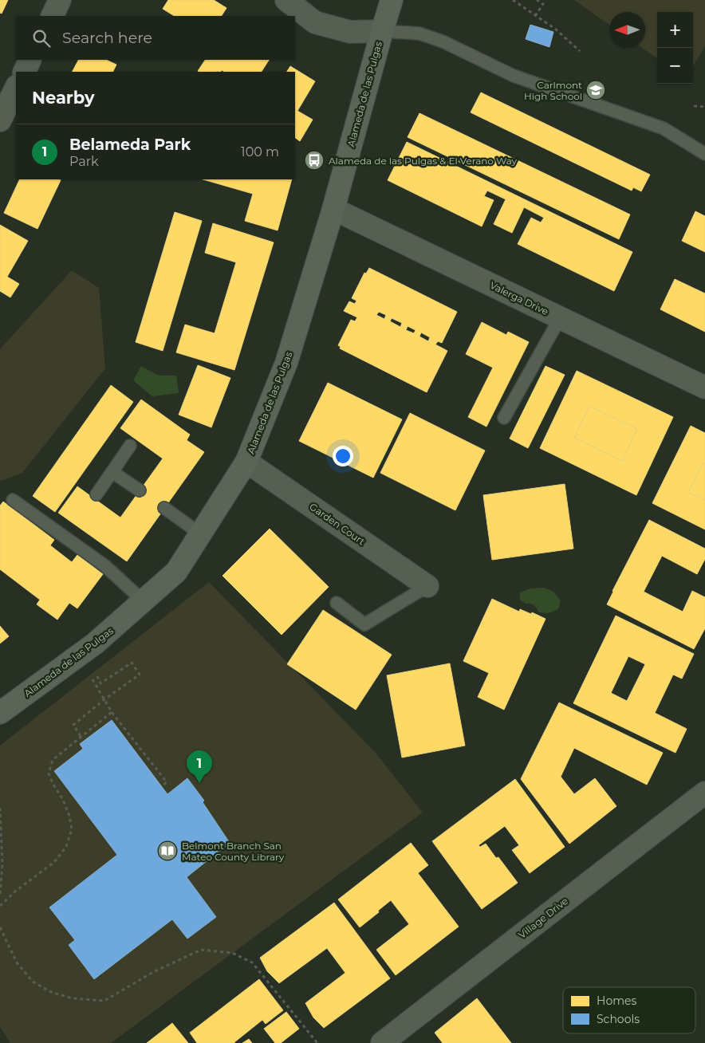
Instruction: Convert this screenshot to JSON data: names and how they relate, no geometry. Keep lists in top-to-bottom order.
{
  "streets": {
    "main road": ["Alameda de las Pulgas"],
    "street": ["Valerga Drive", "Garden Court", "Village Drive"]
  },
  "crossings": [
    ["Alameda de las Pulgas", "Valerga Drive"],
    ["Alameda de las Pulgas", "Garden Court"]
  ],
  "places": {
    "school or university": ["Carlmont High School"],
    "bus stop": ["Alameda de las Pulgas & El Verano Way"],
    "library": ["Belmont Branch San Mateo County Library"]
  },
  "legend": ["Homes", "Schools"],
  "north": "left",
  "page": {
    "map_buttons": ["+", "−"],
    "search": "Search here",
    "heading": "Nearby",
    "list": [
      {
        "mark": "1",
        "name": "Belameda Park",
        "note": "Park",
        "value": "100 m"
      }
    ],
    "pins": "1"
  }
}
